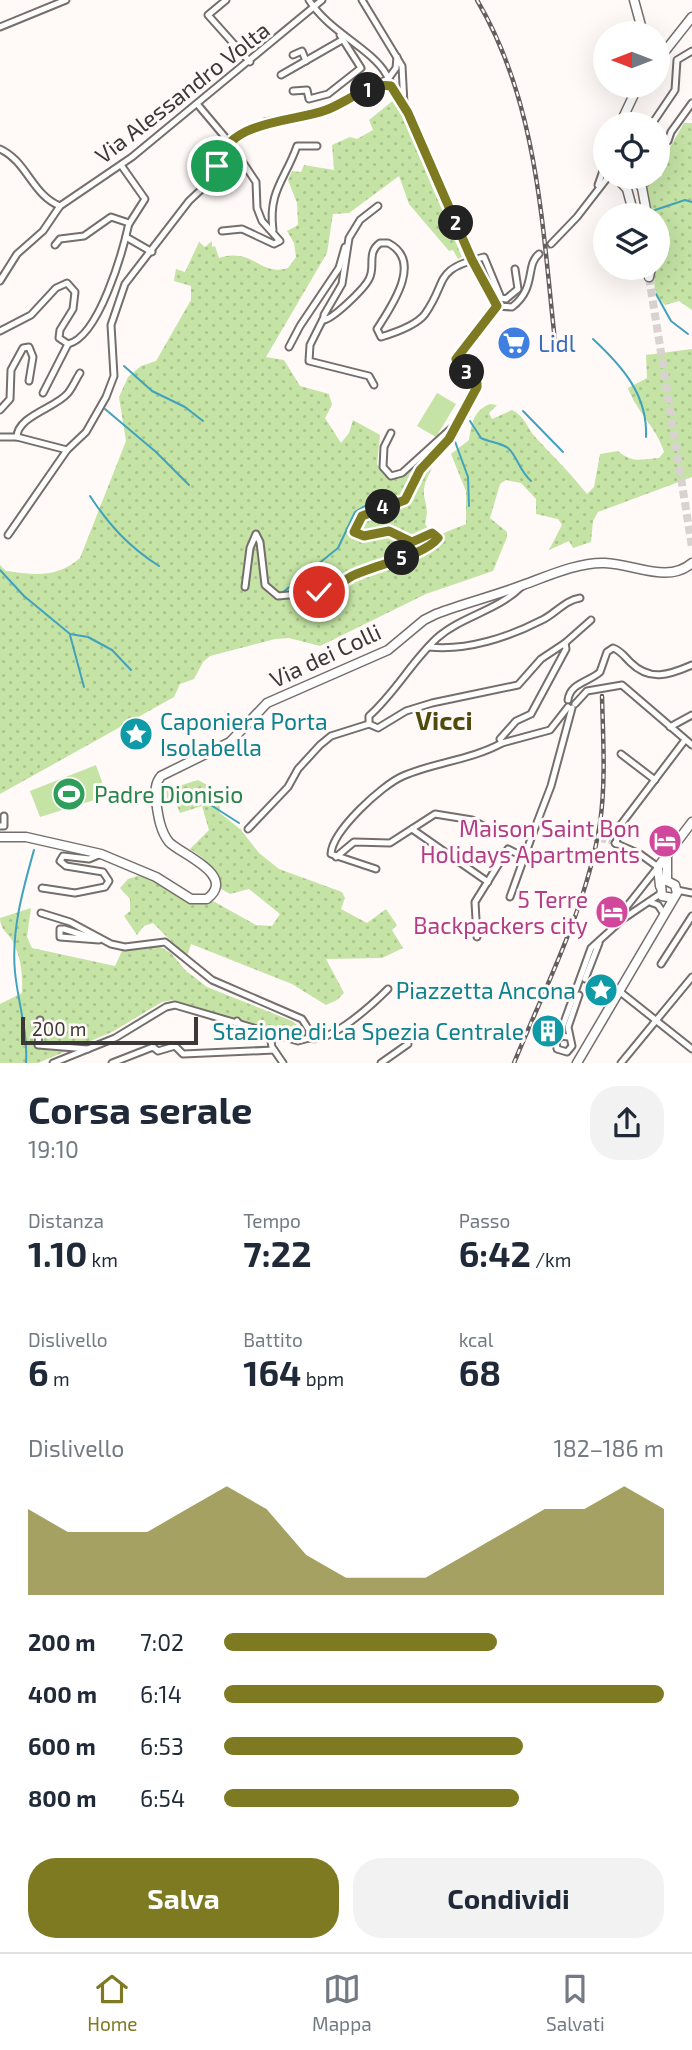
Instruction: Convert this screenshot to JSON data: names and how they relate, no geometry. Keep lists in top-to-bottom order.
{
  "streets": {
    "street": ["Via Alessandro Volta", "Via dei Colli"]
  },
  "districts": ["Vicci"],
  "places": {
    "supermarket": ["Lidl"],
    "place": ["Caponiera Porta Isolabella", "Piazzetta Ancona"],
    "sports": ["Padre Dionisio"],
    "hotel": ["Maison Saint Bon Holidays Apartments", "5 Terre Backpackers city"],
    "building": ["Stazione di La Spezia Centrale"]
  },
  "scale_bar": "200 m",
  "north": "left",
  "page": {
    "pins": [
      "1",
      "2",
      "3",
      "4",
      "5"
    ],
    "scale": "200 m",
    "heading": ["Corsa serale", "19:10"],
    "stats": [
      ["Distanza", "1.10 km"],
      ["Tempo", "7:22"],
      ["Passo", "6:42 /km"],
      ["Dislivello", "6 m"],
      ["Battito", "164 bpm"],
      ["kcal", "68"]
    ],
    "chart": ["Dislivello", "182–186 m"],
    "list": [
      {
        "name": "200 m",
        "note": "7:02"
      },
      {
        "name": "400 m",
        "note": "6:14"
      },
      {
        "name": "600 m",
        "note": "6:53"
      },
      {
        "name": "800 m",
        "note": "6:54"
      }
    ],
    "buttons": ["Salva", "Condividi"],
    "tabs": ["Home", "Mappa", "Salvati"]
  }
}
